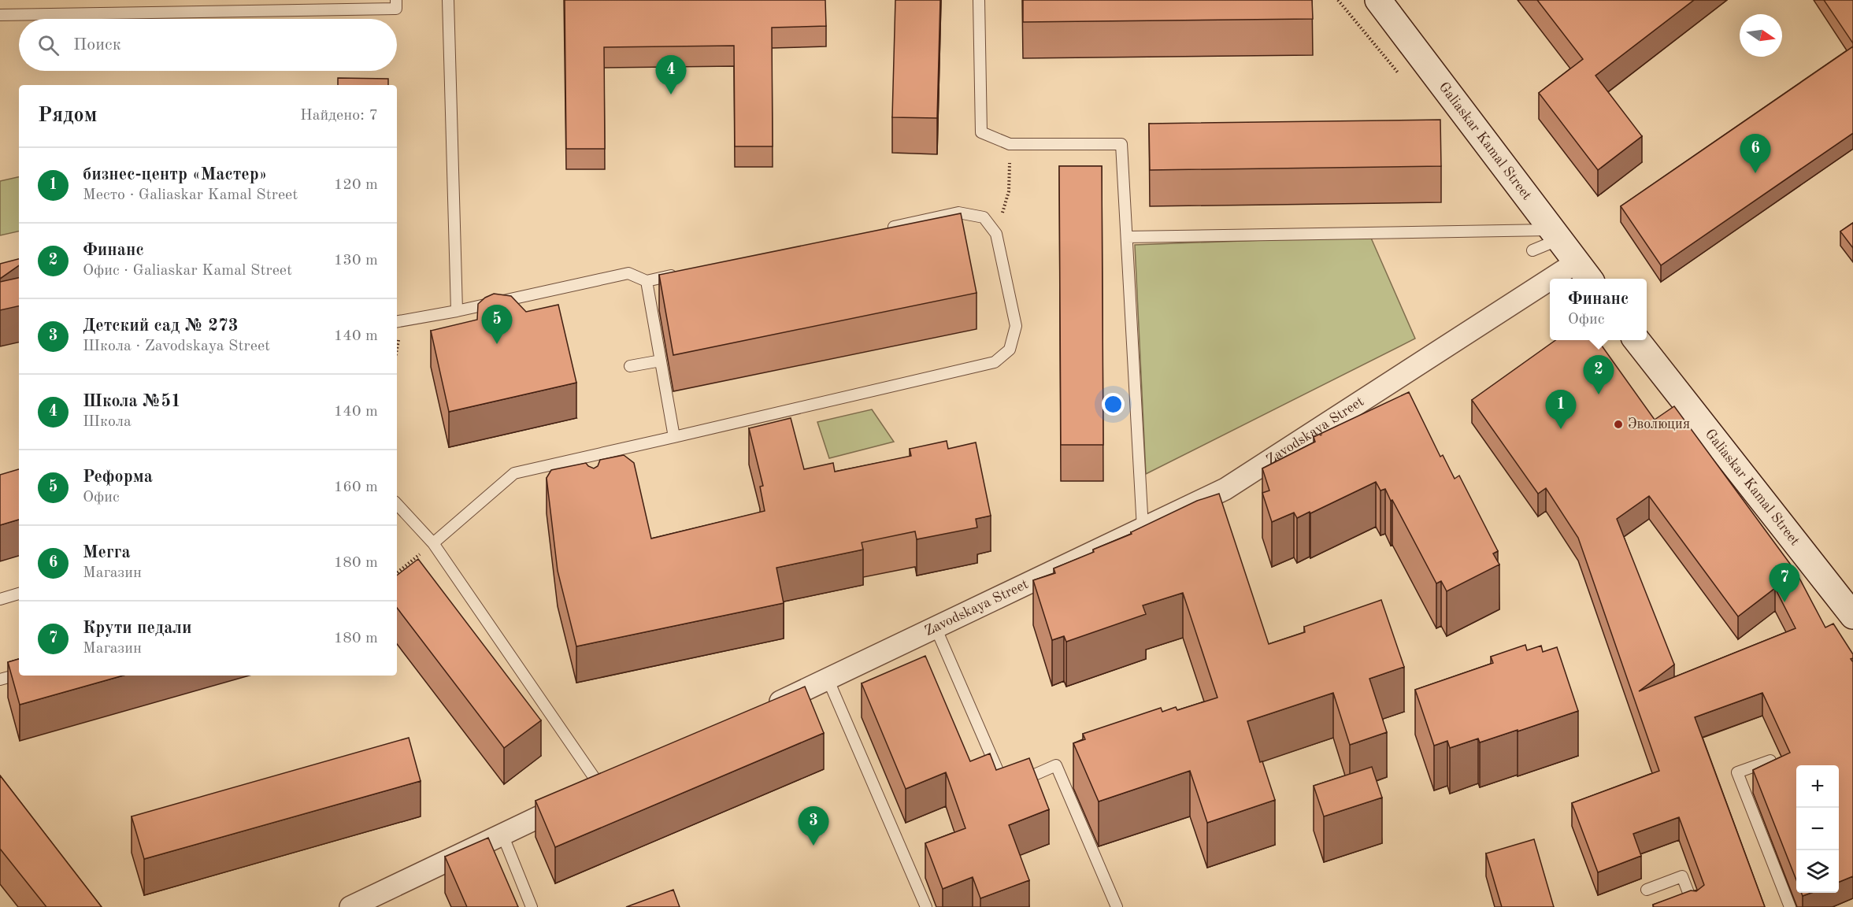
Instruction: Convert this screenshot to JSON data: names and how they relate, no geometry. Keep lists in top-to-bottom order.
{
  "streets": {
    "street": ["Galiaskar Kamal Street", "Zavodskaya Street"]
  },
  "crossings": [
    ["Galiaskar Kamal Street", "Zavodskaya Street"]
  ],
  "places": ["Эволюция"],
  "north": "right",
  "page": {
    "search": "Поиск",
    "pins": [
      "4",
      "6",
      "5",
      "2",
      "1",
      "7",
      "3"
    ],
    "heading": ["Рядом", "Найдено: 7"],
    "list": [
      {
        "mark": "1",
        "name": "бизнес-центр «Мастер»",
        "note": "Место · Galiaskar Kamal Street",
        "value": "120 m"
      },
      {
        "mark": "2",
        "name": "Финанс",
        "note": "Офис · Galiaskar Kamal Street",
        "value": "130 m"
      },
      {
        "mark": "3",
        "name": "Детский сад № 273",
        "note": "Школа · Zavodskaya Street",
        "value": "140 m"
      },
      {
        "mark": "4",
        "name": "Школа №51",
        "note": "Школа",
        "value": "140 m"
      },
      {
        "mark": "5",
        "name": "Реформа",
        "note": "Офис",
        "value": "160 m"
      },
      {
        "mark": "6",
        "name": "Мегга",
        "note": "Магазин",
        "value": "180 m"
      },
      {
        "mark": "7",
        "name": "Крути педали",
        "note": "Магазин",
        "value": "180 m"
      }
    ],
    "popup": ["Финанс", "Офис"],
    "map_buttons": ["+", "−"]
  }
}
